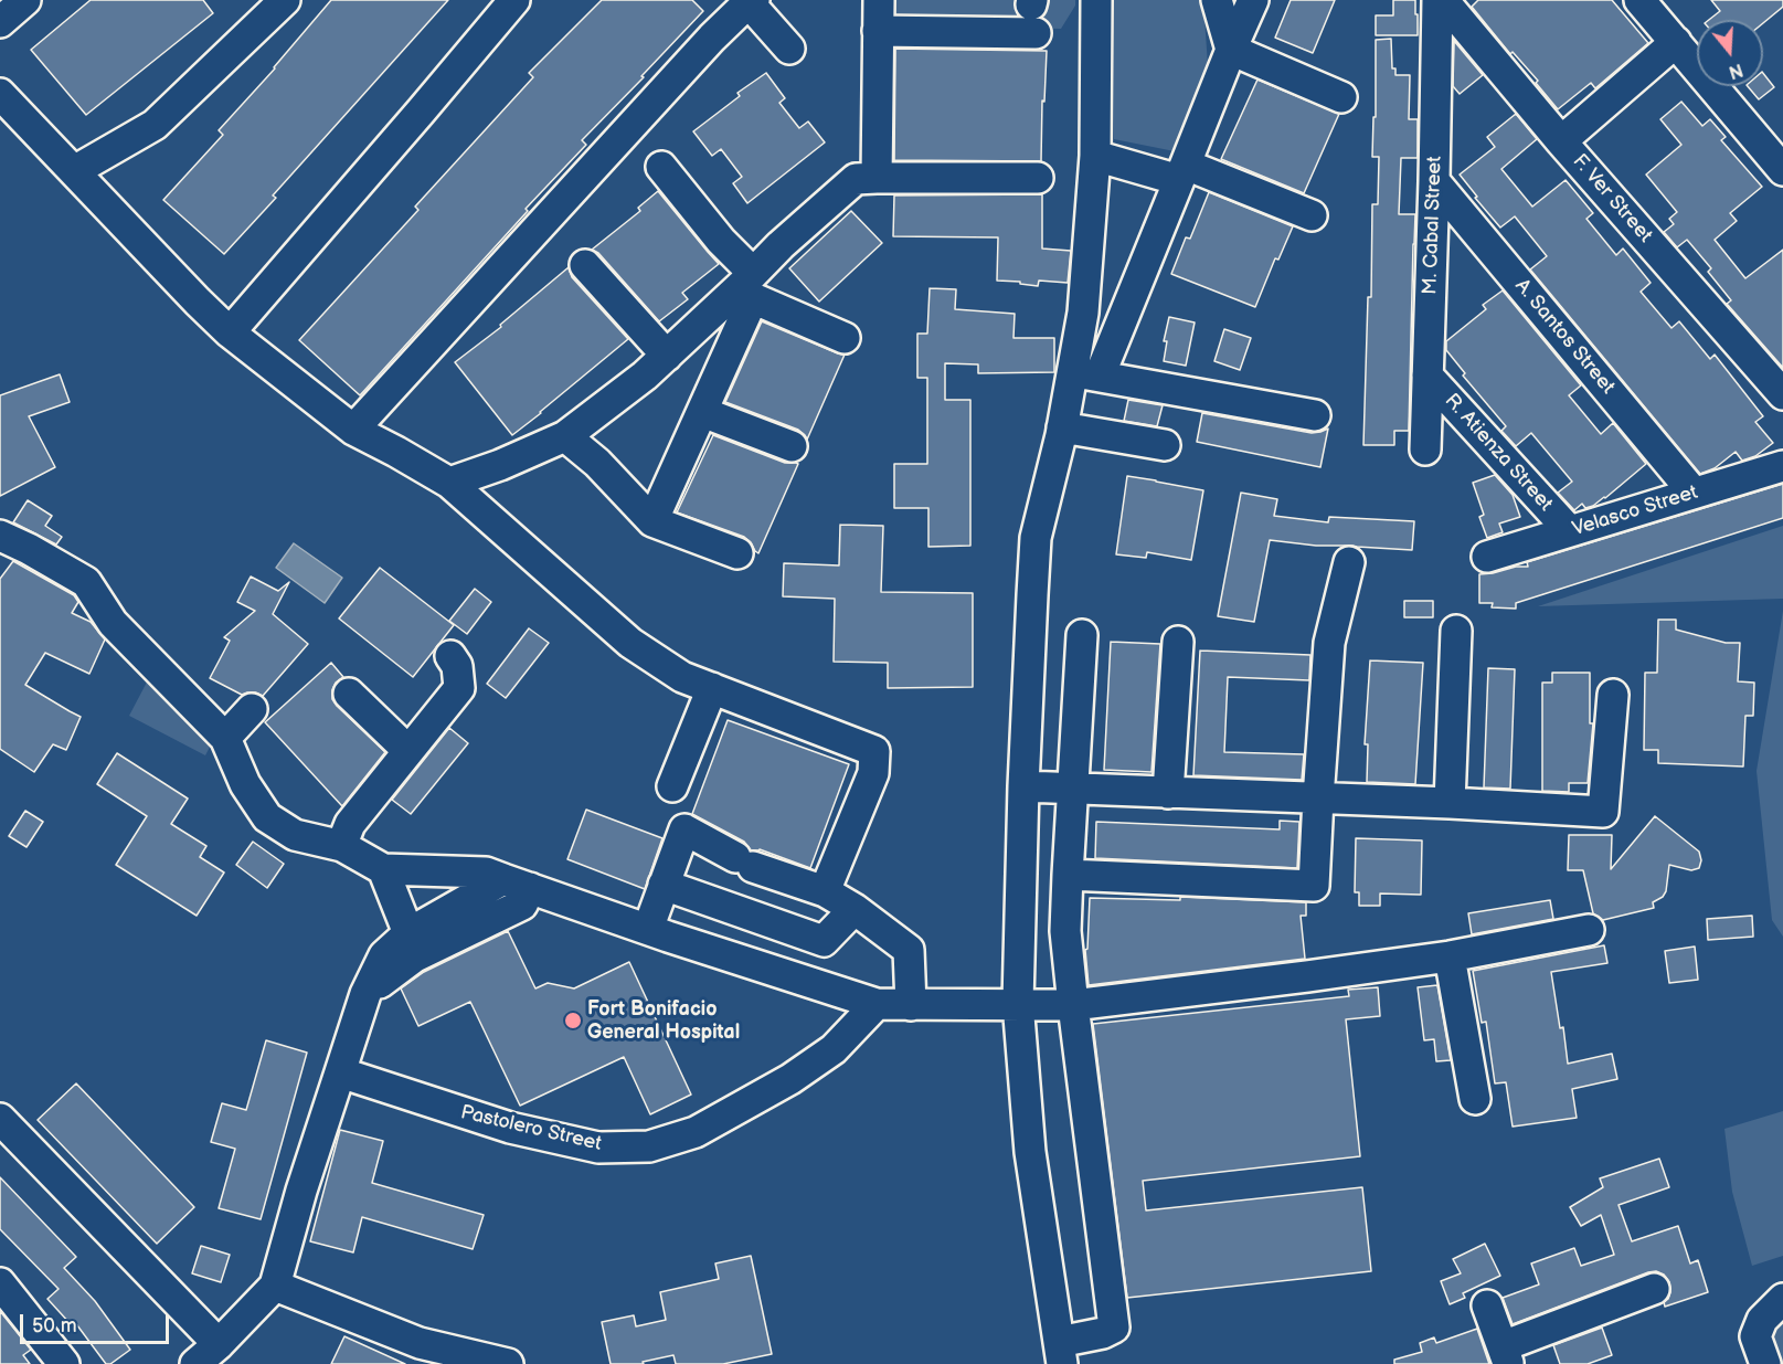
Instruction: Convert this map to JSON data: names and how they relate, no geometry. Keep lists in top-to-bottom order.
{
  "streets": {
    "street": [
      "F. Ver Street",
      "M. Cabal Street",
      "A. Santos Street",
      "R. Atienza Street",
      "Velasco Street",
      "Pastolero Street"
    ]
  },
  "crossings": [
    ["M. Cabal Street", "A. Santos Street"],
    ["M. Cabal Street", "R. Atienza Street"],
    ["A. Santos Street", "Velasco Street"],
    ["R. Atienza Street", "Velasco Street"]
  ],
  "places": ["Fort Bonifacio General Hospital"],
  "scale_bar": "50 m",
  "north": "bottom"
}
